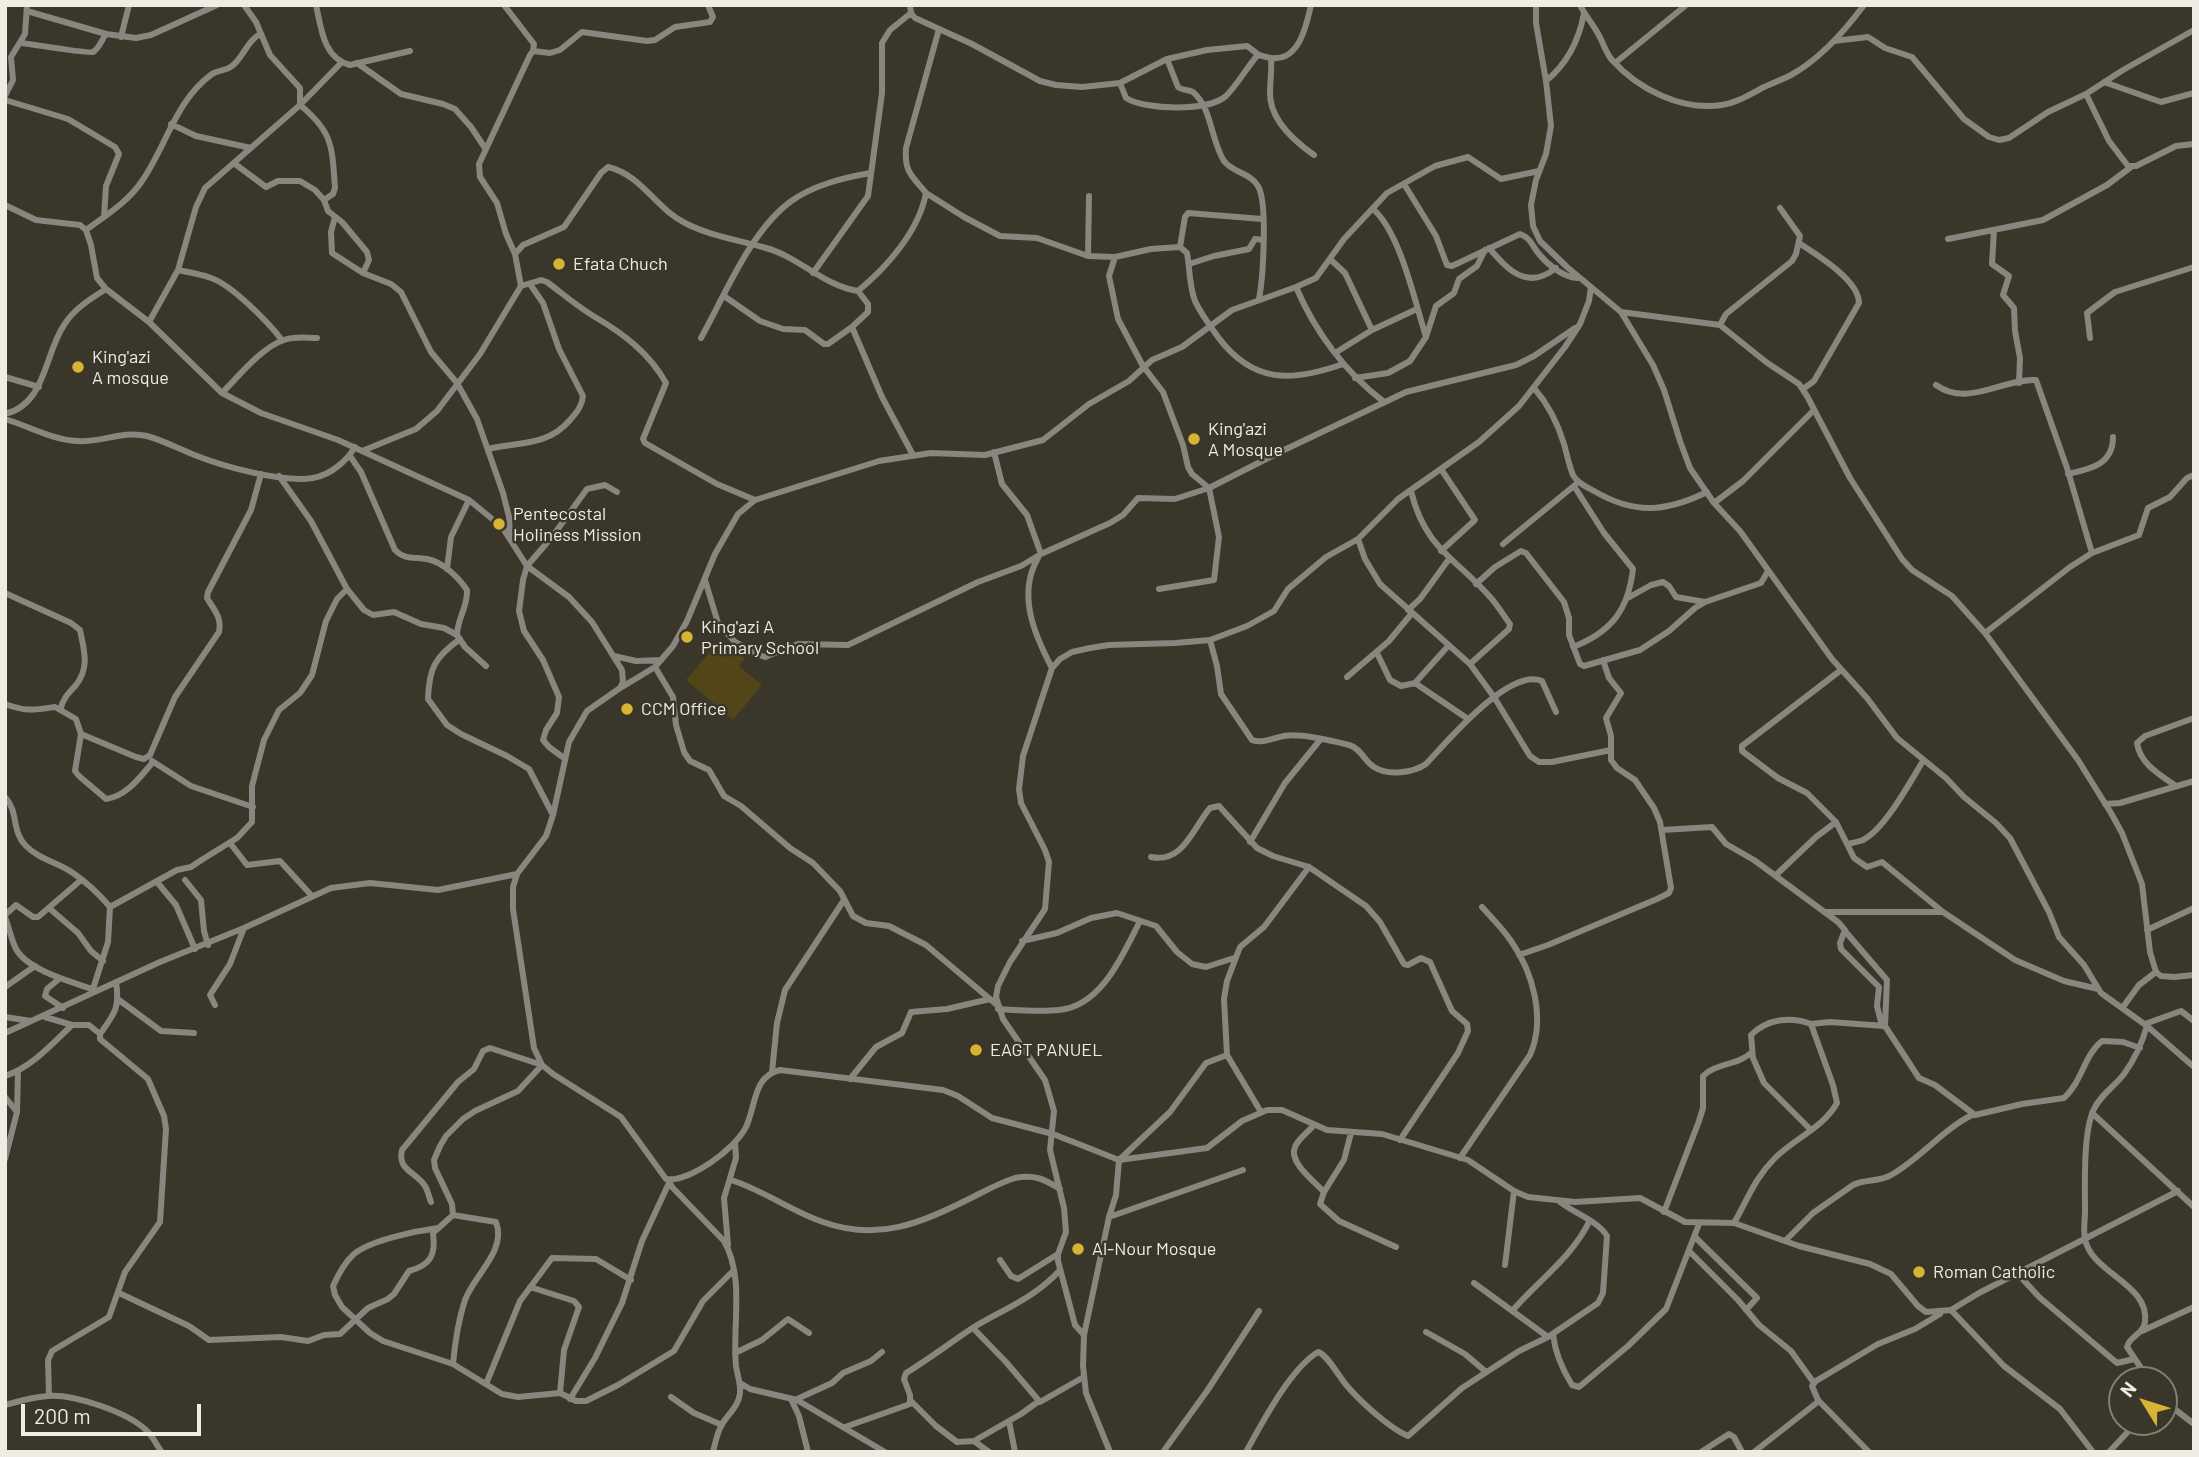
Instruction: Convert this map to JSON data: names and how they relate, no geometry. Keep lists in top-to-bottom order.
{
  "places": [
    "Efata Chuch",
    "King'azi A mosque",
    "King'azi A Mosque",
    "Pentecostal Holiness Mission",
    "King'azi A Primary School",
    "CCM Office",
    "EAGT PANUEL",
    "Al-Nour Mosque",
    "Roman Catholic"
  ],
  "scale_bar": "200 m",
  "north": "top left"
}
